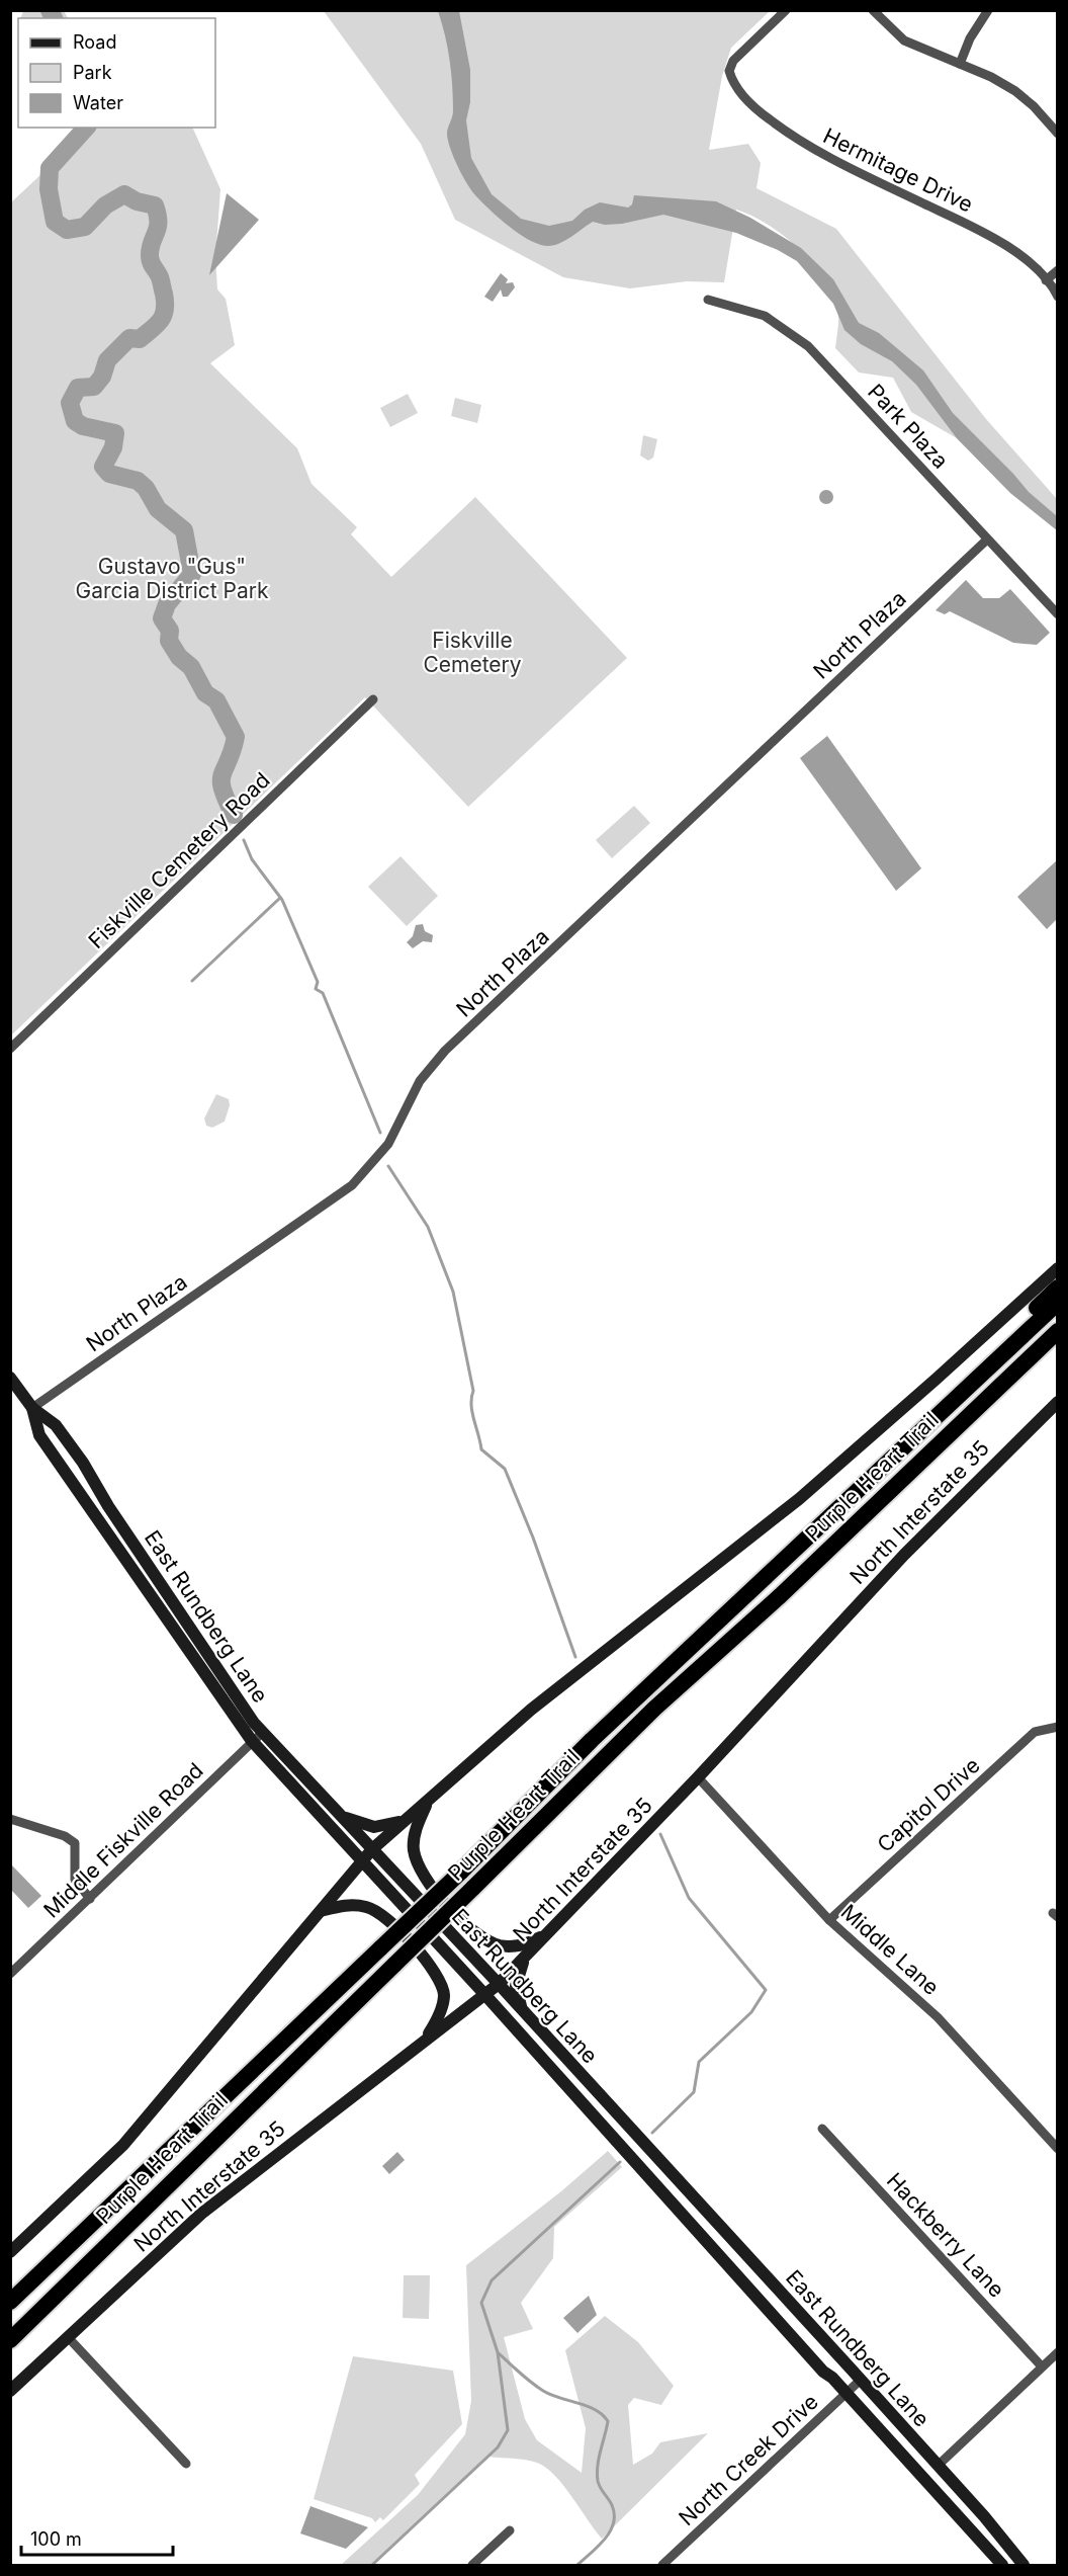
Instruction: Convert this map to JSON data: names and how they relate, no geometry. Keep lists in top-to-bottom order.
{
  "streets": {
    "highway": ["Purple Heart Trail"],
    "main road": ["North Interstate 35", "East Rundberg Lane"],
    "street": [
      "Hermitage Drive",
      "Park Plaza",
      "North Plaza",
      "Fiskville Cemetery Road",
      "Capitol Drive",
      "Middle Fiskville Road",
      "Middle Lane",
      "Hackberry Lane",
      "North Creek Drive"
    ]
  },
  "crossings": [
    ["Park Plaza", "North Plaza"],
    ["North Plaza", "East Rundberg Lane"],
    ["North Interstate 35", "East Rundberg Lane"],
    ["North Interstate 35", "Middle Lane"],
    ["East Rundberg Lane", "Middle Fiskville Road"],
    ["East Rundberg Lane", "North Creek Drive"],
    ["Capitol Drive", "Middle Lane"]
  ],
  "parks": ["Gustavo \"Gus\" Garcia District Park", "Fiskville Cemetery"],
  "legend": ["Road", "Park", "Water"],
  "scale_bar": "100 m"
}
